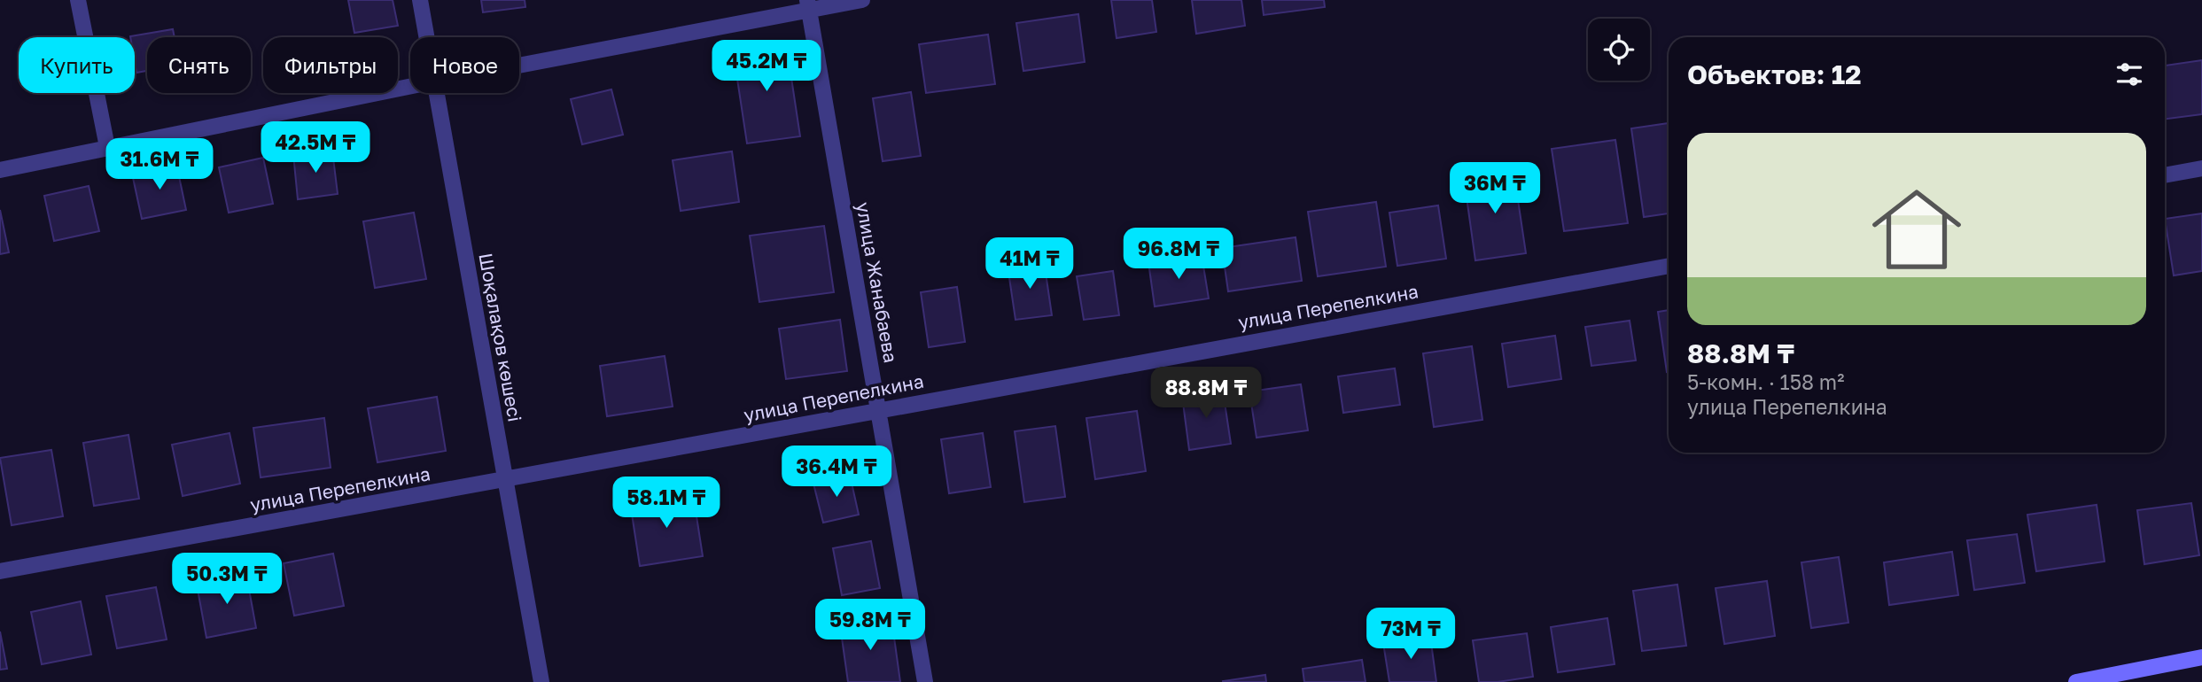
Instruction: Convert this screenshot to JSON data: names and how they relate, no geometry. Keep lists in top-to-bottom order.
{
  "streets": {
    "street": ["улица Жанабаева", "улица Перепелкина", "Шоқалақов көшесі"]
  },
  "crossings": [
    ["улица Жанабаева", "улица Перепелкина"],
    ["улица Перепелкина", "Шоқалақов көшесі"]
  ],
  "page": {
    "chip": [
      "Купить",
      "Снять",
      "Фильтры",
      "Новое"
    ],
    "heading": "Объектов: 12",
    "price": [
      "45.2M ₸",
      "42.5M ₸",
      "31.6M ₸",
      "36M ₸",
      "96.8M ₸",
      "41M ₸",
      "88.8M ₸",
      "36.4M ₸",
      "58.1M ₸",
      "50.3M ₸",
      "59.8M ₸",
      "73M ₸"
    ],
    "list": [
      {
        "name": "88.8M ₸",
        "note": "5-комн. · 158 m² · улица Перепелкина"
      }
    ]
  }
}
